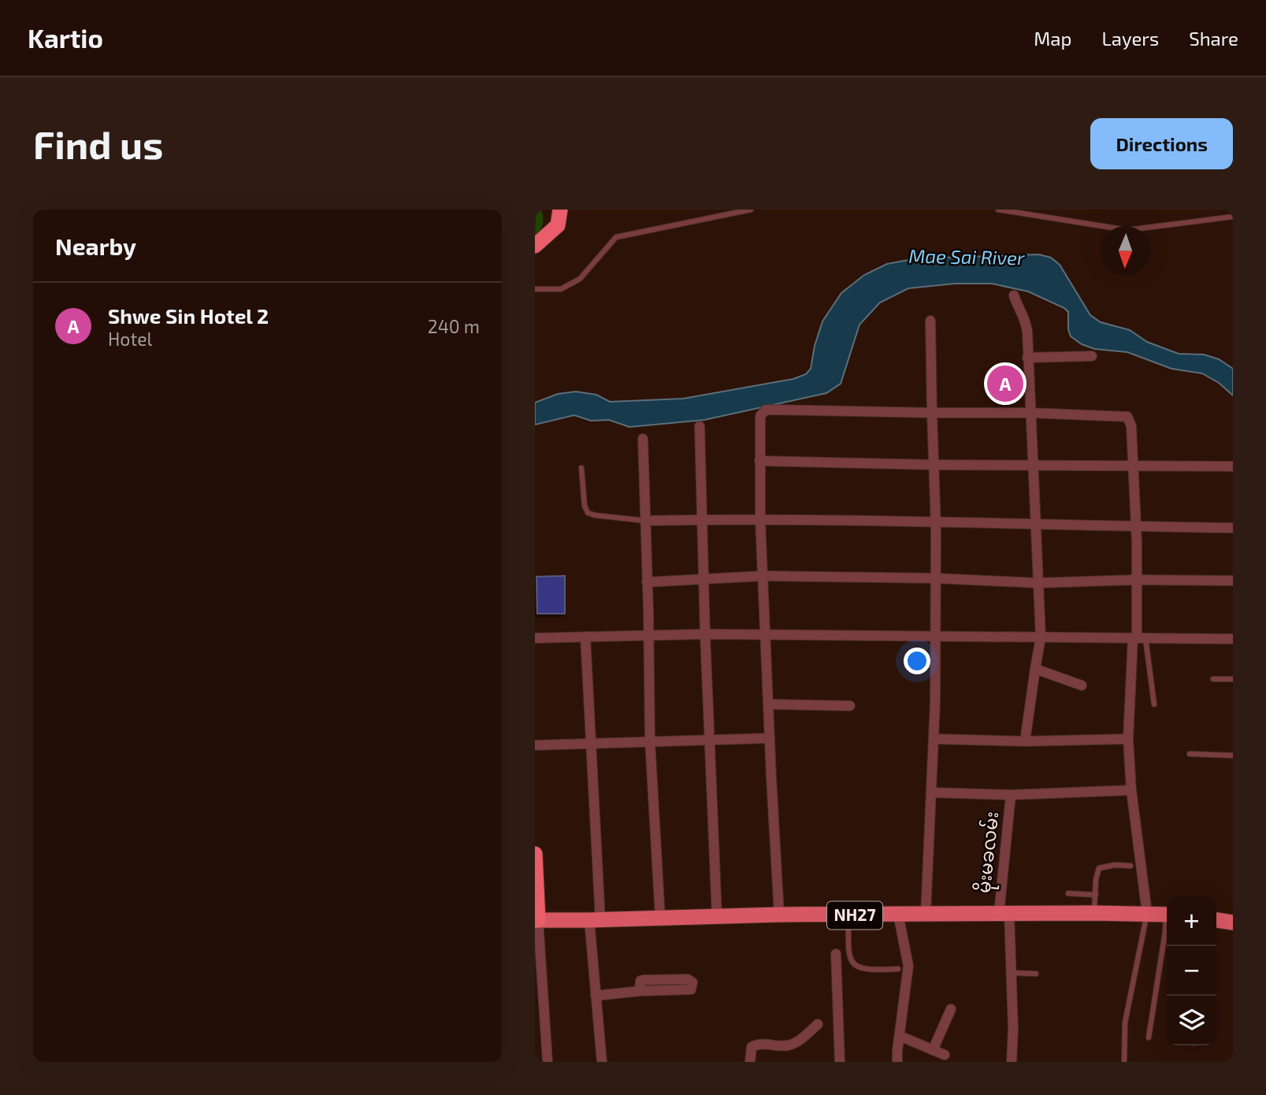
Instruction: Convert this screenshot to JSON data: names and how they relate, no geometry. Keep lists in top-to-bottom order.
{
  "streets": {
    "main road": ["NH27"],
    "street": ["မိုးမခလမ်း"]
  },
  "crossings": [
    ["မိုးမခလမ်း", "NH27"]
  ],
  "water": ["Mae Sai River"],
  "north": "bottom",
  "page": {
    "header": "Kartio",
    "nav": ["Map", "Layers", "Share"],
    "buttons": "Directions",
    "title": "Find us",
    "heading": "Nearby",
    "list": [
      {
        "mark": "A",
        "name": "Shwe Sin Hotel 2",
        "note": "Hotel",
        "value": "240 m"
      }
    ],
    "pins": "A",
    "map_buttons": ["+", "−"]
  }
}
